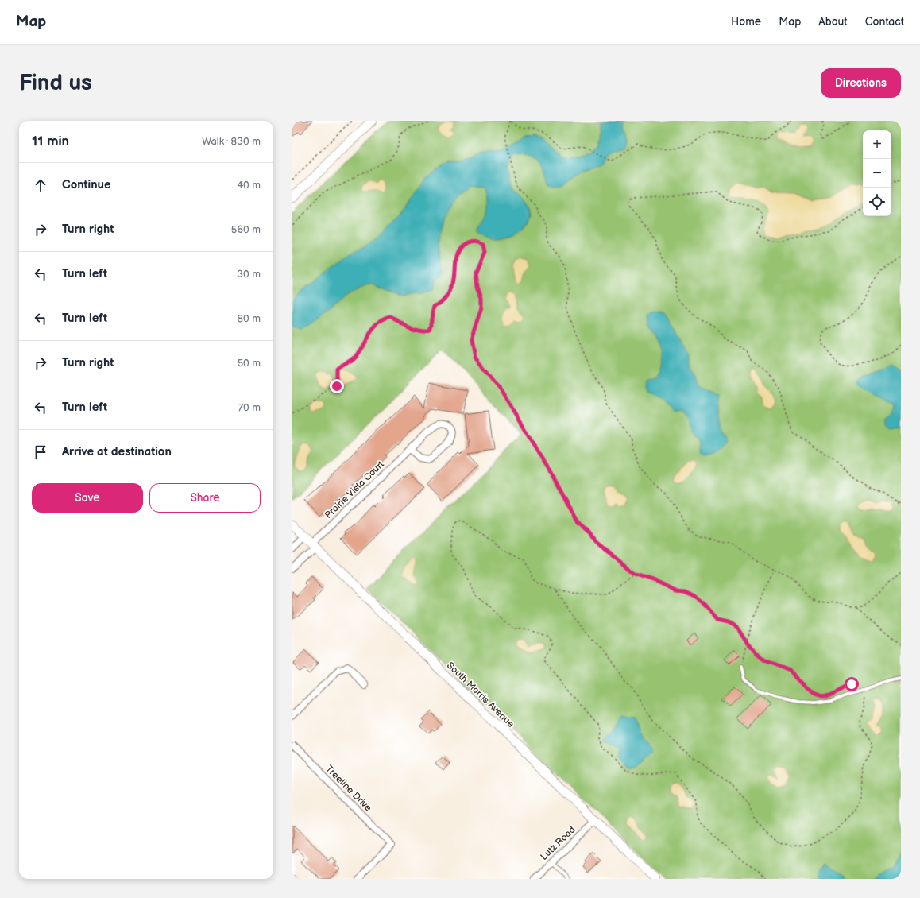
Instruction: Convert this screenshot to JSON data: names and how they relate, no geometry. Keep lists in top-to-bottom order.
{
  "streets": {
    "street": [
      "Prairie Vista Court",
      "South Morris Avenue",
      "Treeline Drive",
      "Lutz Road"
    ]
  },
  "crossings": [
    ["Prairie Vista Court", "South Morris Avenue"],
    ["South Morris Avenue", "Lutz Road"]
  ],
  "page": {
    "header": "Map",
    "nav": [
      "Home",
      "Map",
      "About",
      "Contact"
    ],
    "buttons": [
      "Directions",
      ["Save", "Share"]
    ],
    "title": "Find us",
    "heading": ["11 min", "Walk · 830 m"],
    "map_buttons": ["+", "−"],
    "list": [
      ["Continue", "40 m"],
      ["Turn right", "560 m"],
      ["Turn left", "30 m"],
      ["Turn left", "80 m"],
      ["Turn right", "50 m"],
      ["Turn left", "70 m"],
      "Arrive at destination"
    ]
  }
}
